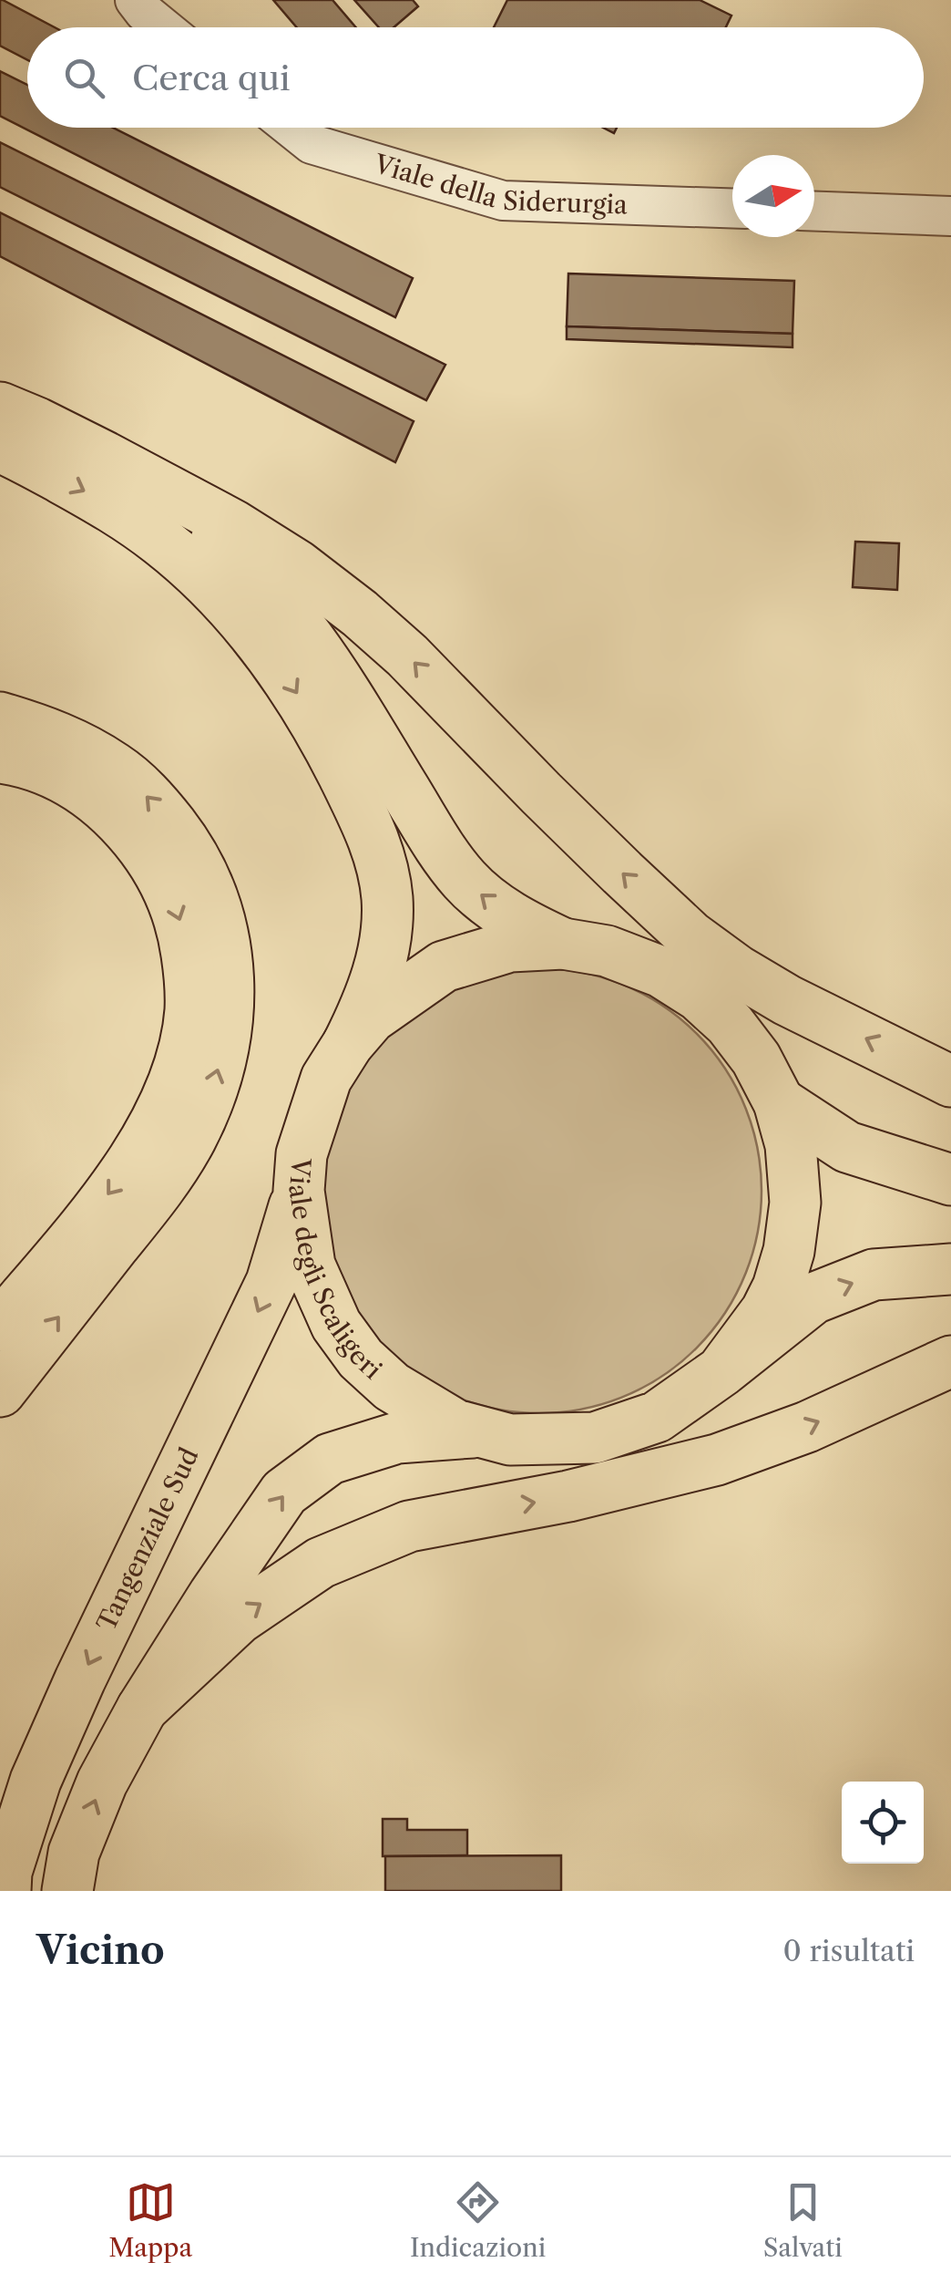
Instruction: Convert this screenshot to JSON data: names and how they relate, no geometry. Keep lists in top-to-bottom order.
{
  "streets": {
    "highway": ["Viale degli Scaligeri", "Tangenziale Sud"],
    "street": ["Viale della Siderurgia"]
  },
  "crossings": [
    ["Viale degli Scaligeri", "Tangenziale Sud"]
  ],
  "one_way": ["Tangenziale Sud"],
  "north": "right",
  "page": {
    "search": "Cerca qui",
    "heading": ["Vicino", "0 risultati"],
    "nav": ["Mappa", "Indicazioni", "Salvati"]
  }
}
